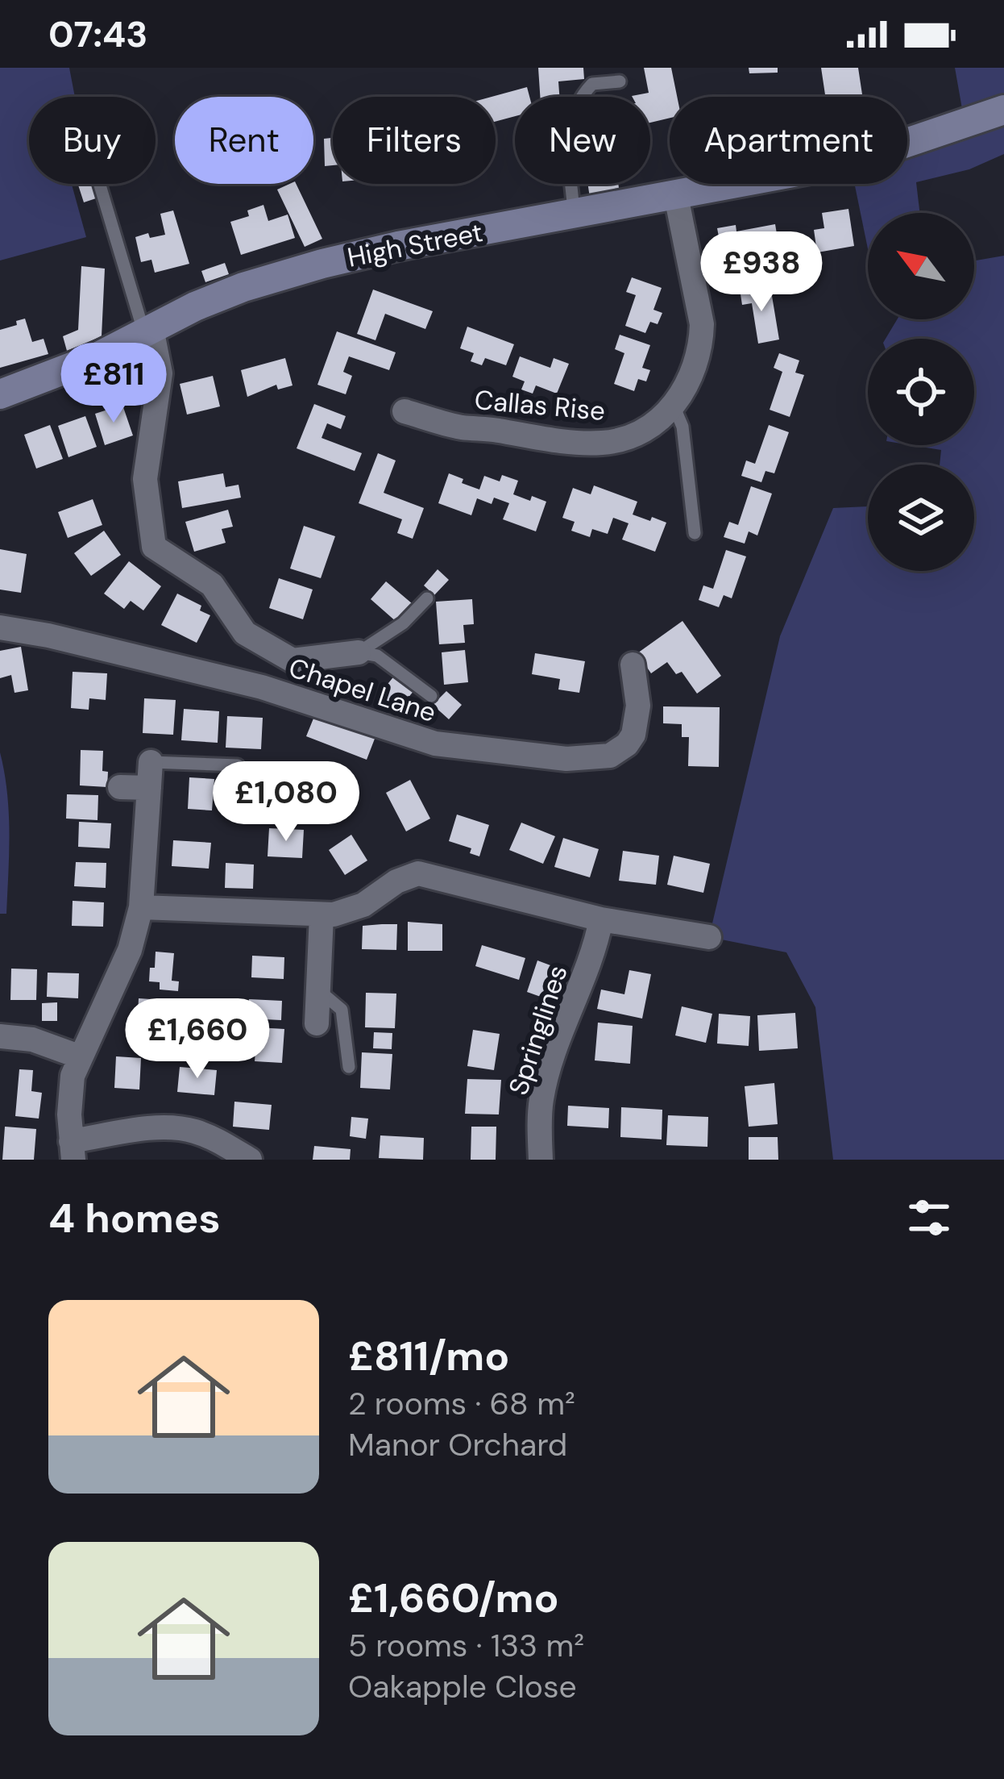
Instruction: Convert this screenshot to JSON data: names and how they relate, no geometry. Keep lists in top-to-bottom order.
{
  "streets": {
    "street": [
      "High Street",
      "Callas Rise",
      "Chapel Lane",
      "Springlines"
    ]
  },
  "crossings": [
    ["High Street", "Callas Rise"]
  ],
  "north": "top left",
  "page": {
    "status": "07:43",
    "chip": [
      "Buy",
      "Rent",
      "Filters",
      "New",
      "Apartment"
    ],
    "price": [
      "£938",
      "£811",
      "£1,080",
      "£1,660"
    ],
    "heading": "4 homes",
    "list": [
      {
        "name": "£811/mo",
        "note": "2 rooms · 68 m² · Manor Orchard"
      },
      {
        "name": "£1,660/mo",
        "note": "5 rooms · 133 m² · Oakapple Close"
      }
    ]
  }
}
